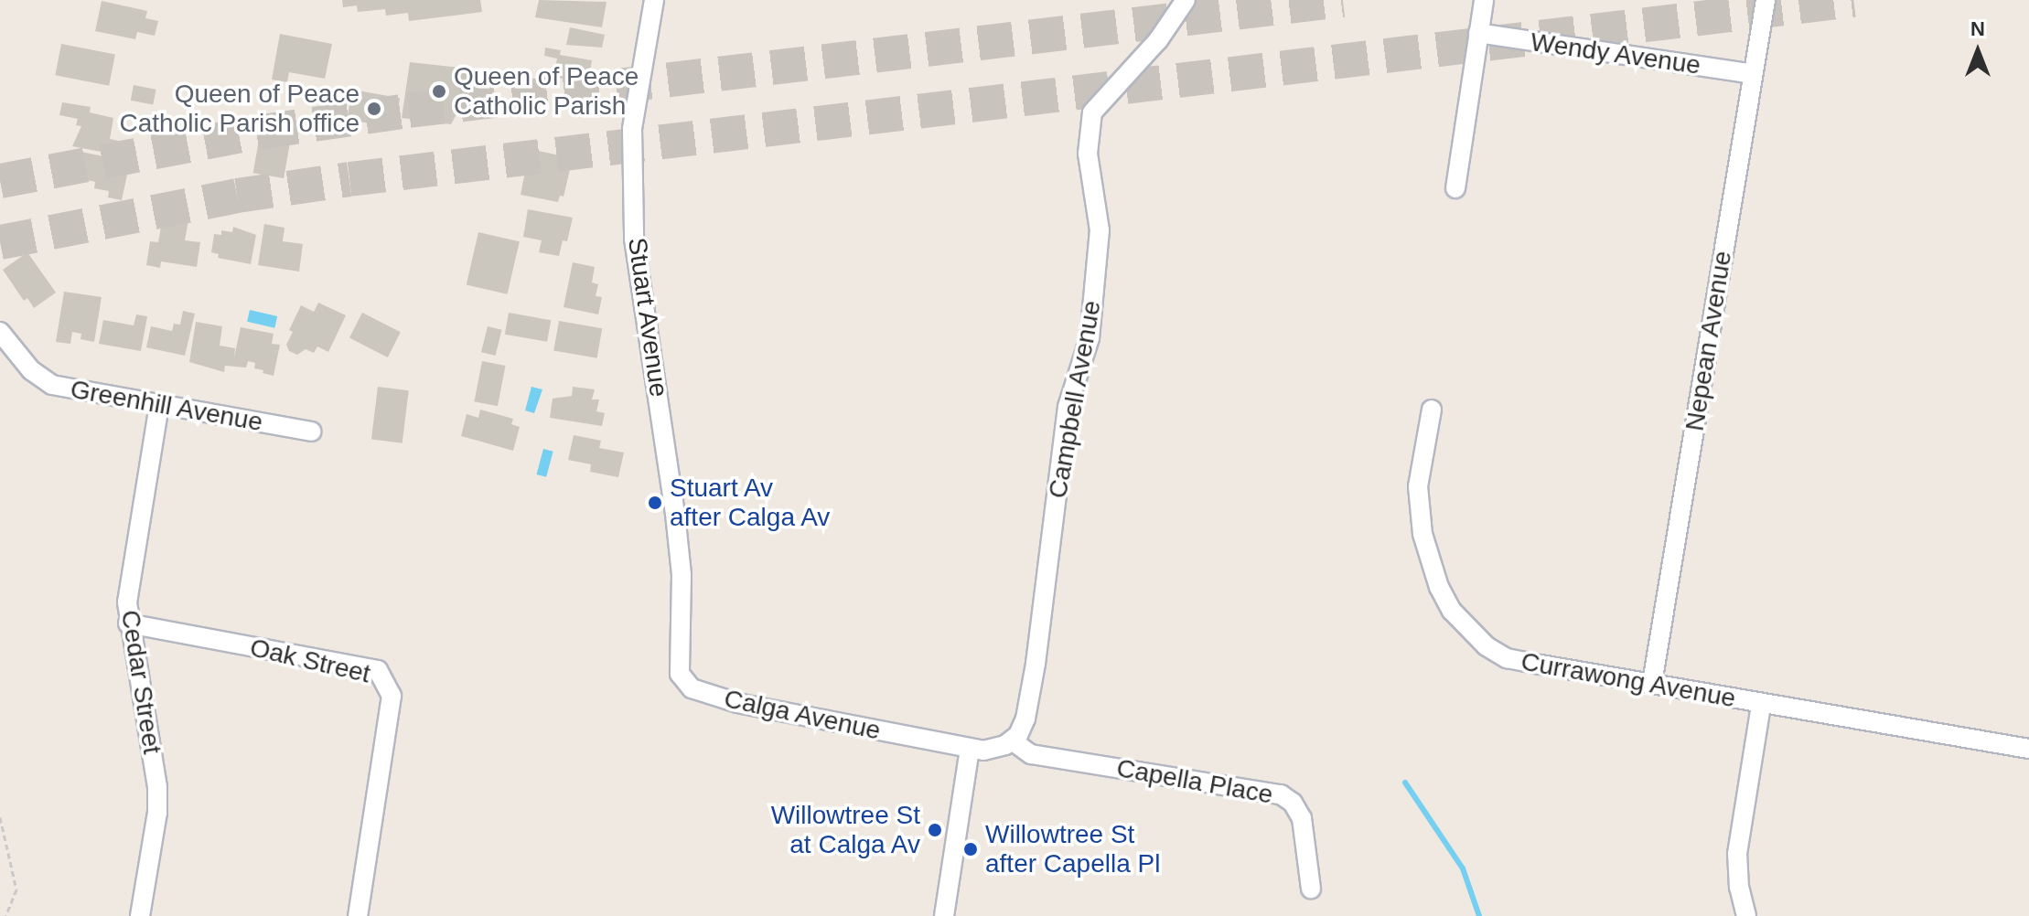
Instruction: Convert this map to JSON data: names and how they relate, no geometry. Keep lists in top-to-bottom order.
{
  "streets": {
    "street": [
      "Wendy Avenue",
      "Stuart Avenue",
      "Nepean Avenue",
      "Campbell Avenue",
      "Greenhill Avenue",
      "Oak Street",
      "Currawong Avenue",
      "Cedar Street",
      "Calga Avenue",
      "Capella Place"
    ]
  },
  "crossings": [
    ["Wendy Avenue", "Nepean Avenue"],
    ["Stuart Avenue", "Calga Avenue"],
    ["Nepean Avenue", "Currawong Avenue"],
    ["Campbell Avenue", "Capella Place"],
    ["Greenhill Avenue", "Cedar Street"],
    ["Oak Street", "Cedar Street"]
  ],
  "places": [
    "Queen of Peace Catholic Parish",
    "Queen of Peace Catholic Parish office",
    "Stuart Av after Calga Av",
    "Willowtree St at Calga Av",
    "Willowtree St after Capella Pl"
  ],
  "north": "top"
}
